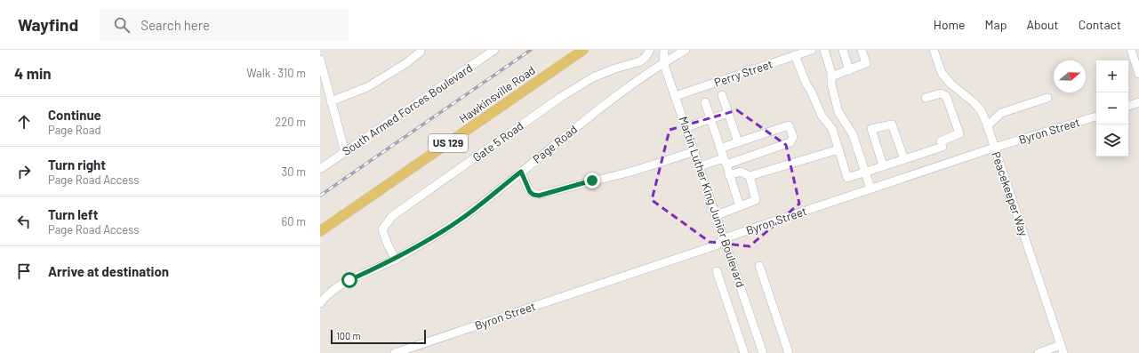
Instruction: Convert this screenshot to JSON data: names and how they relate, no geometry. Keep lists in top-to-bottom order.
{
  "streets": {
    "main road": ["Hawkinsville Road", "US 129"],
    "street": [
      "Perry Street",
      "South Armed Forces Boulevard",
      "Byron Street",
      "Gate 5 Road",
      "Page Road",
      "Peacekeeper Way",
      "Martin Luther King Junior Boulevard"
    ]
  },
  "crossings": [
    ["Perry Street", "Martin Luther King Junior Boulevard"],
    ["Byron Street", "Peacekeeper Way"],
    ["Byron Street", "Martin Luther King Junior Boulevard"],
    ["Gate 5 Road", "Page Road"],
    ["Page Road", "Martin Luther King Junior Boulevard"]
  ],
  "scale_bar": "100 m",
  "north": "right",
  "page": {
    "header": "Wayfind",
    "search": "Search here",
    "nav": [
      "Home",
      "Map",
      "About",
      "Contact"
    ],
    "heading": ["4 min", "Walk · 310 m"],
    "map_buttons": ["+", "−"],
    "list": [
      ["Continue", "Page Road", "220 m"],
      ["Turn right", "Page Road Access", "30 m"],
      ["Turn left", "Page Road Access", "60 m"],
      "Arrive at destination"
    ],
    "scale": "100 m"
  }
}
